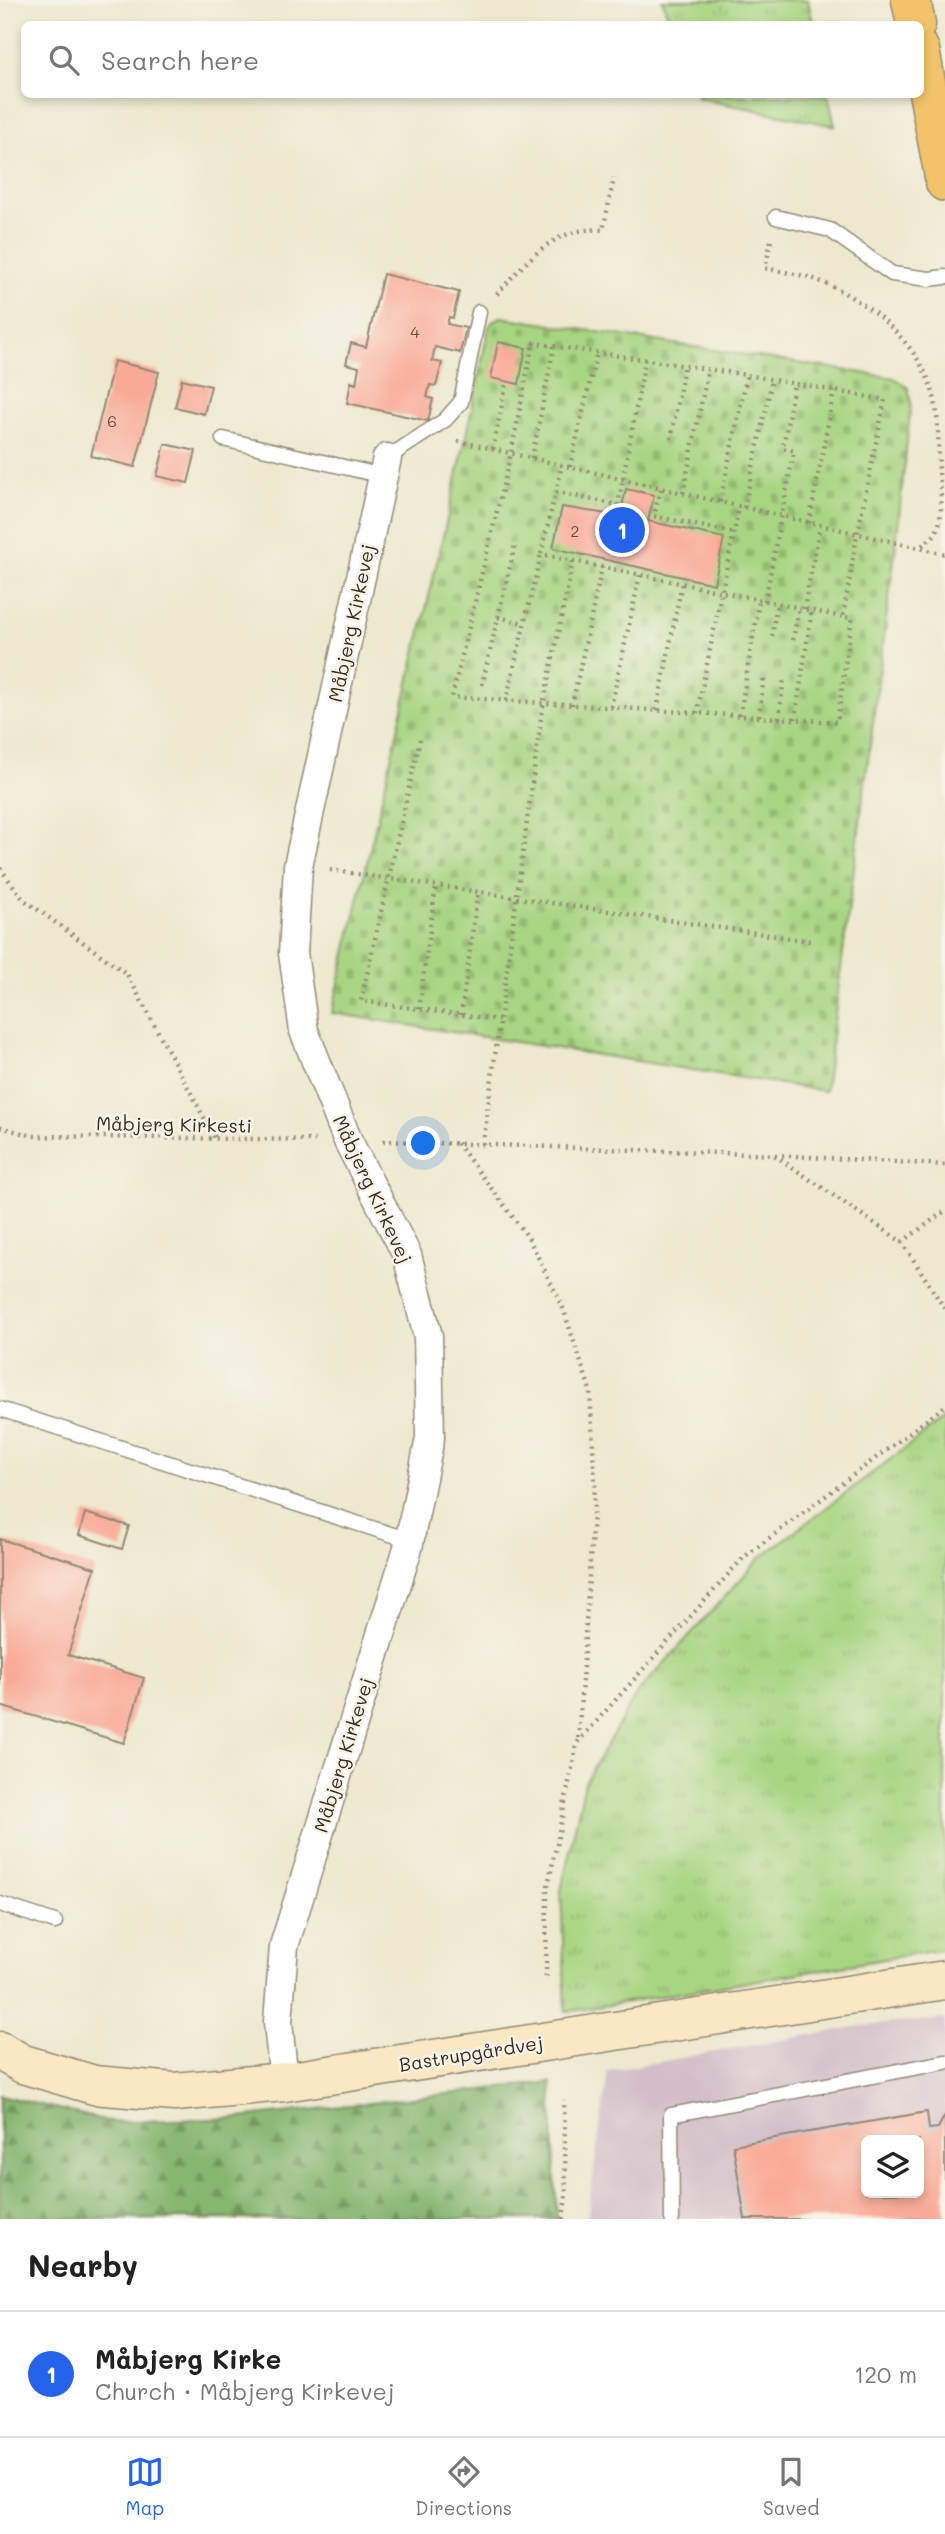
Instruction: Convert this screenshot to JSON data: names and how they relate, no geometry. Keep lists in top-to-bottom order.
{
  "streets": {
    "street": ["Måbjerg Kirkevej", "Bastrupgårdvej"],
    "path": ["Måbjerg Kirkesti"]
  },
  "crossings": [
    ["Måbjerg Kirkevej", "Måbjerg Kirkesti"],
    ["Måbjerg Kirkevej", "Bastrupgårdvej"]
  ],
  "house_numbers": ["4", "6", "2"],
  "page": {
    "search": "Search here",
    "pins": "1",
    "heading": "Nearby",
    "list": [
      {
        "mark": "1",
        "name": "Måbjerg Kirke",
        "note": "Church · Måbjerg Kirkevej",
        "value": "120 m"
      }
    ],
    "nav": ["Map", "Directions", "Saved"]
  }
}
